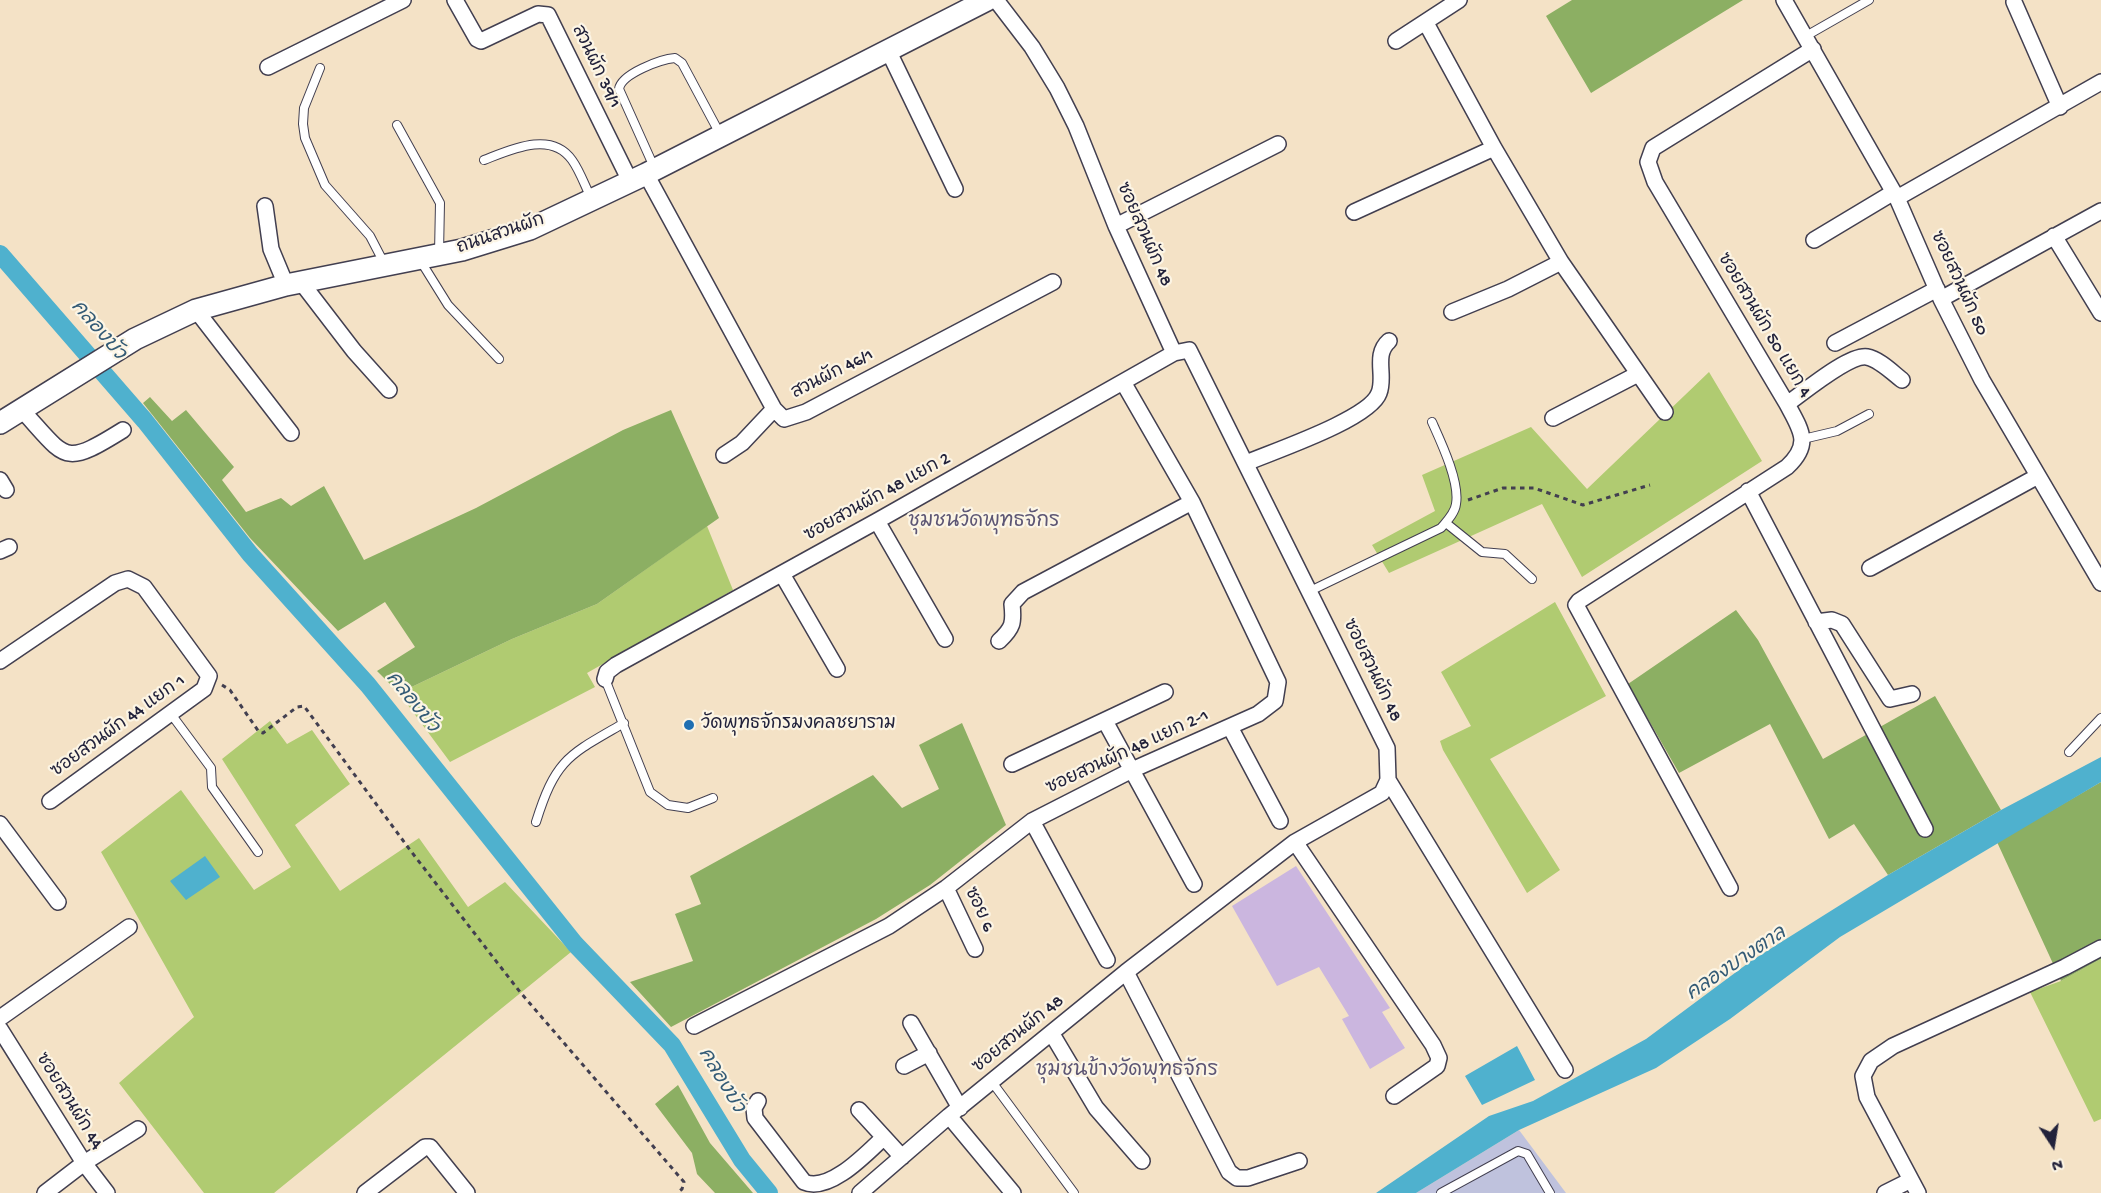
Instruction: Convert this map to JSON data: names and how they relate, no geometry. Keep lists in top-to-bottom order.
{
  "streets": {
    "street": [
      "สวนผัก 39/1",
      "ถนนสวนผัก",
      "ซอยสวนผัก 48",
      "ซอยสวนผัก 50",
      "ซอยสวนผัก 50 แยก 4",
      "สวนผัก 46/1",
      "ซอยสวนผัก 48 แยก 2",
      "ซอยสวนผัก 44 แยก 1",
      "ซอยสวนผัก 48 แยก 2-1",
      "ซอย 6",
      "ซอยสวนผัก 44"
    ]
  },
  "crossings": [
    ["สวนผัก 39/1", "ถนนสวนผัก"],
    ["สวนผัก 39/1", "สวนผัก 46/1"],
    ["ถนนสวนผัก", "สวนผัก 46/1"],
    ["ซอยสวนผัก 48", "ซอยสวนผัก 48 แยก 2"],
    ["ซอยสวนผัก 50", "ซอยสวนผัก 50 แยก 4"],
    ["ซอยสวนผัก 48 แยก 2", "ซอยสวนผัก 48 แยก 2-1"],
    ["ซอยสวนผัก 48 แยก 2-1", "ซอย 6"]
  ],
  "districts": ["ชุมชนวัดพุทธจักร", "ชุมชนข้างวัดพุทธจักร"],
  "water": ["คลองบัว", "คลองบางตาล"],
  "places": ["วัดพุทธจักรมงคลชยาราม"],
  "north": "bottom"
}
